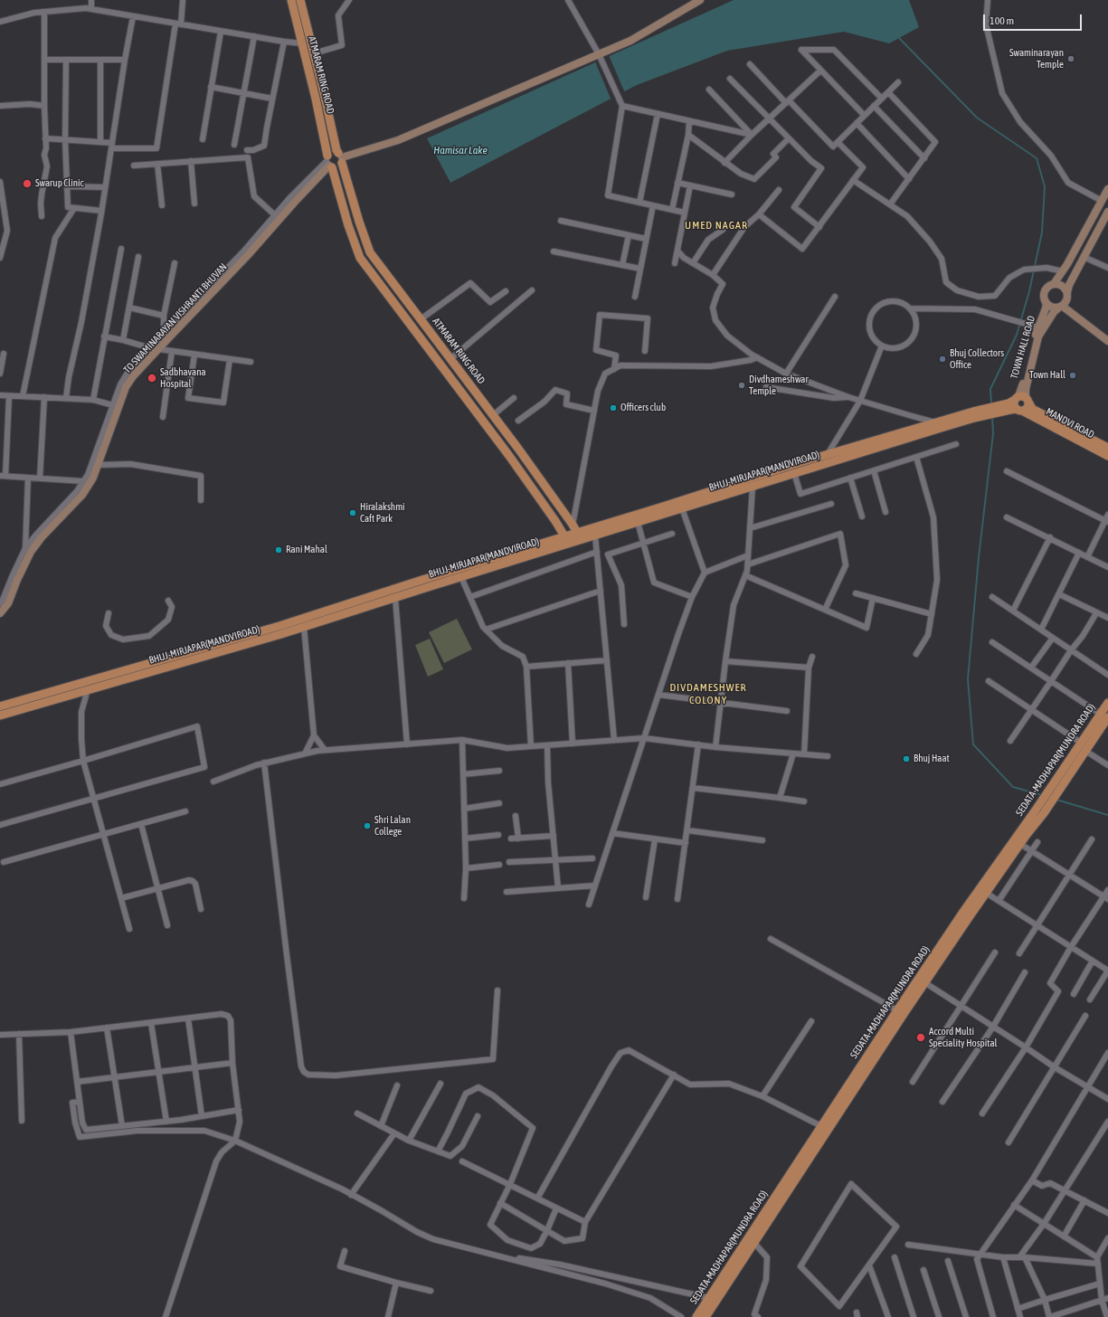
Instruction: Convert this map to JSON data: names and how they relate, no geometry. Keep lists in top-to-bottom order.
{
  "streets": {
    "main road": [
      "ATMARAM RING ROAD",
      "MANDVI ROAD",
      "BHUJ-MIRJAPAR(MANDVIROAD)",
      "SEDATA-MADHAPAR(MUNDRA ROAD)"
    ],
    "street": ["TO SWAMINARAYAN VISHRANTI BHUVAN", "TOWN HALL ROAD"]
  },
  "crossings": [
    ["ATMARAM RING ROAD", "TO SWAMINARAYAN VISHRANTI BHUVAN"],
    ["ATMARAM RING ROAD", "BHUJ-MIRJAPAR(MANDVIROAD)"],
    ["TOWN HALL ROAD", "MANDVI ROAD"]
  ],
  "districts": ["UMED NAGAR", "DIVDAMESHWER COLONY"],
  "water": ["Hamisar Lake"],
  "places": [
    "Swaminarayan Temple",
    "Swarup Clinic",
    "Bhuj Collectors Office",
    "Town Hall",
    "Sadbhavana Hospital",
    "Divdhameshwar Temple",
    "Officers club",
    "Hiralakshmi Caft Park",
    "Rani Mahal",
    "Bhuj Haat",
    "Shri Lalan College",
    "Accord Multi Speciality Hospital"
  ],
  "scale_bar": "100 m"
}
